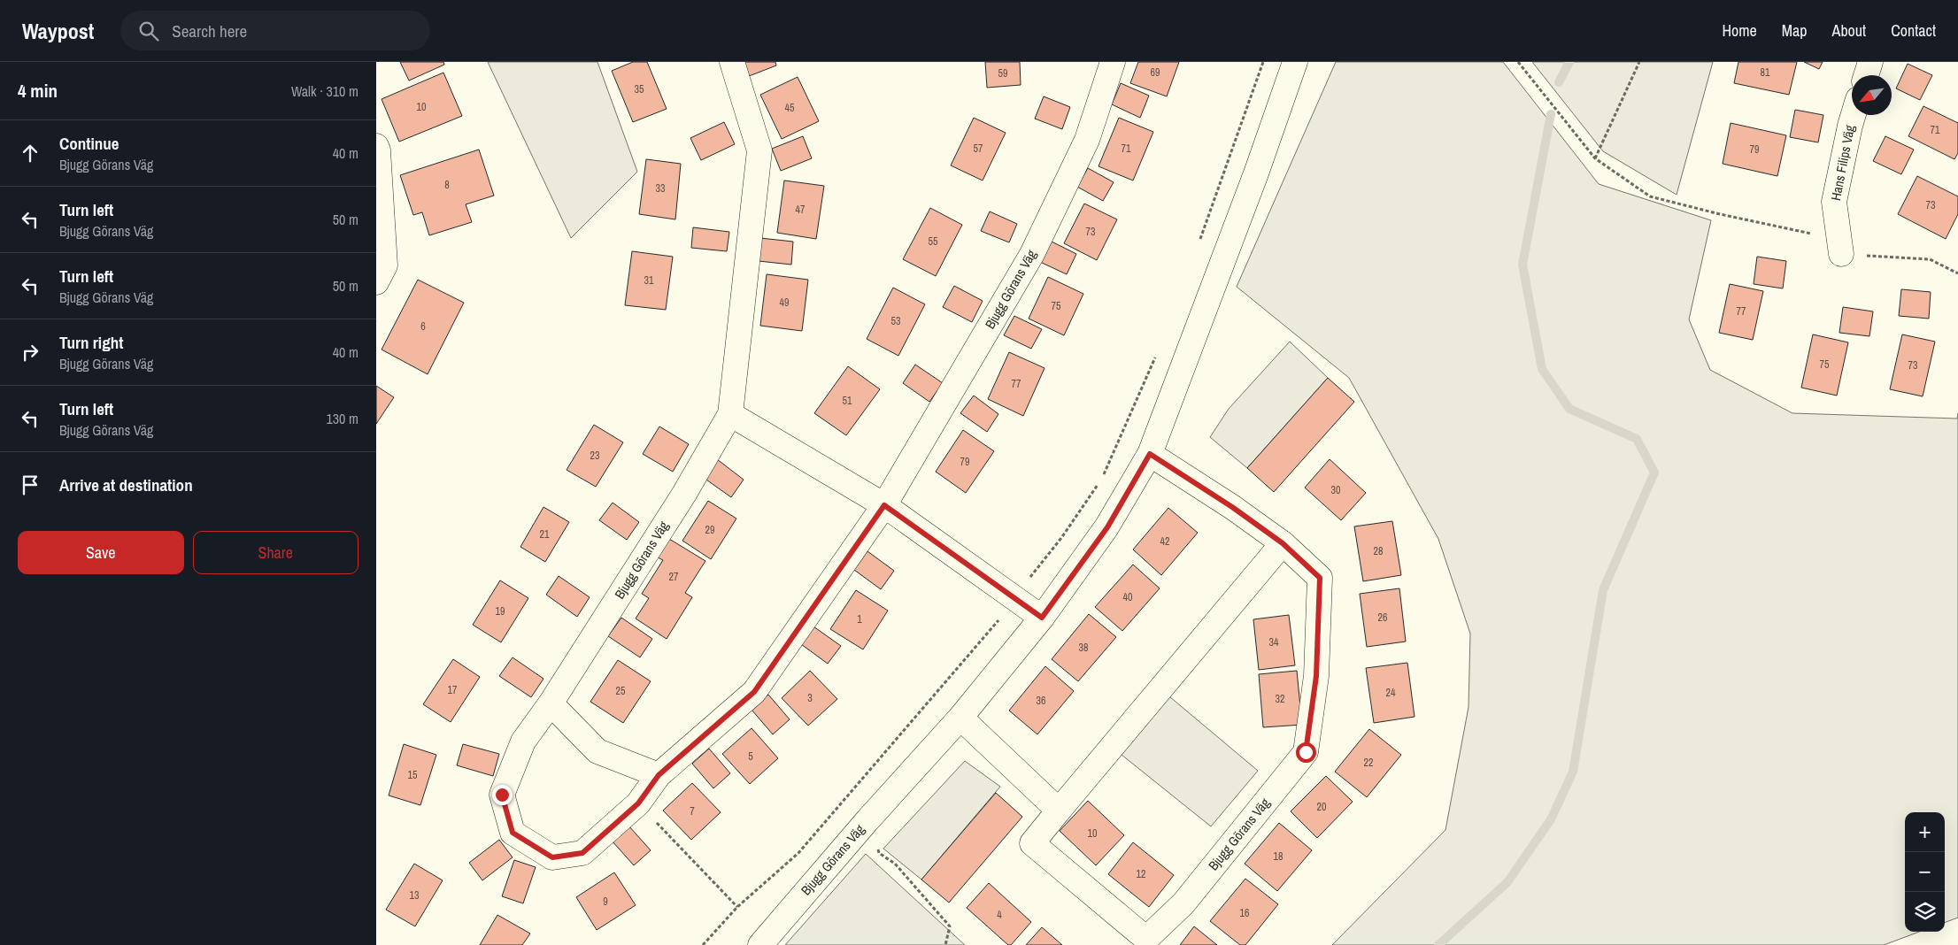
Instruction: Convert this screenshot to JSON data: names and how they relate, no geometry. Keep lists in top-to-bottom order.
{
  "streets": {
    "street": ["Hans Filips Väg", "Bjugg Görans Väg"]
  },
  "house_numbers": [
    "69",
    "81",
    "59",
    "35",
    "10",
    "45",
    "71",
    "57",
    "71",
    "79",
    "8",
    "33",
    "73",
    "47",
    "73",
    "55",
    "31",
    "49",
    "75",
    "77",
    "53",
    "6",
    "75",
    "73",
    "77",
    "51",
    "23",
    "79",
    "30",
    "29",
    "21",
    "42",
    "28",
    "27",
    "40",
    "19",
    "26",
    "1",
    "34",
    "38",
    "17",
    "25",
    "24",
    "3",
    "32",
    "36",
    "5",
    "22",
    "15",
    "20",
    "7",
    "10",
    "18",
    "12",
    "13",
    "9",
    "16",
    "4"
  ],
  "north": "bottom left",
  "page": {
    "header": "Waypost",
    "search": "Search here",
    "nav": [
      "Home",
      "Map",
      "About",
      "Contact"
    ],
    "heading": ["4 min", "Walk · 310 m"],
    "list": [
      ["Continue", "Bjugg Görans Väg", "40 m"],
      ["Turn left", "Bjugg Görans Väg", "50 m"],
      ["Turn left", "Bjugg Görans Väg", "50 m"],
      ["Turn right", "Bjugg Görans Väg", "40 m"],
      ["Turn left", "Bjugg Görans Väg", "130 m"],
      "Arrive at destination"
    ],
    "buttons": ["Save", "Share"],
    "map_buttons": ["+", "−"]
  }
}
